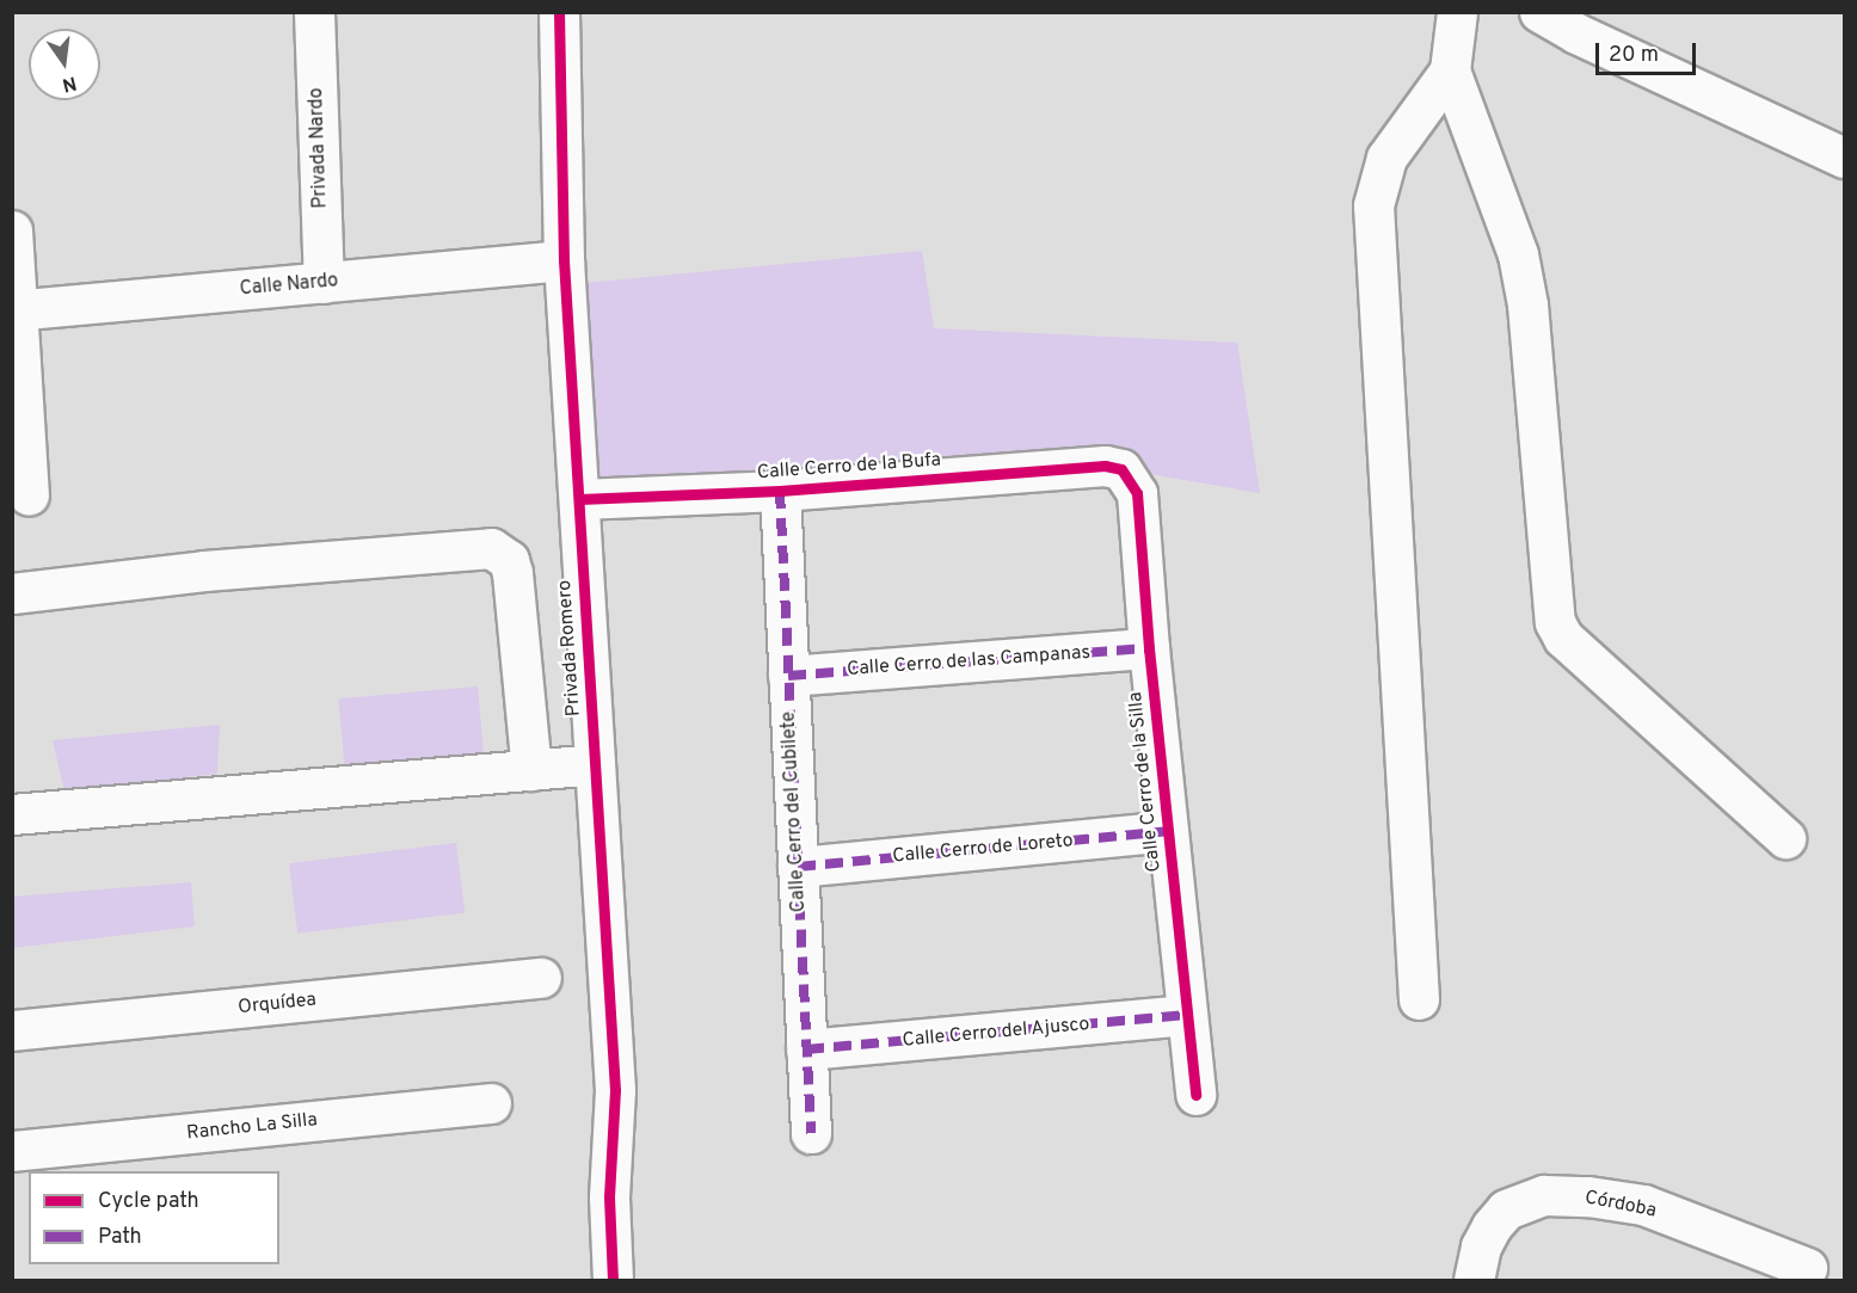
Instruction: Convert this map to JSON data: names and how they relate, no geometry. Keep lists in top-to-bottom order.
{
  "streets": {
    "street": [
      "Privada Nardo",
      "Calle Nardo",
      "Calle Cerro de la Bufa",
      "Privada Romero",
      "Calle Cerro de las Campanas",
      "Calle Cerro de la Silla",
      "Calle Cerro del Cubilete",
      "Calle Cerro de Loreto",
      "Orquídea",
      "Calle Cerro del Ajusco",
      "Rancho La Silla",
      "Córdoba"
    ]
  },
  "crossings": [
    ["Privada Nardo", "Calle Nardo"],
    ["Calle Nardo", "Privada Romero"],
    ["Calle Cerro de la Bufa", "Privada Romero"],
    ["Calle Cerro de la Bufa", "Calle Cerro de la Silla"],
    ["Calle Cerro de la Bufa", "Calle Cerro del Cubilete"],
    ["Calle Cerro de las Campanas", "Calle Cerro de la Silla"],
    ["Calle Cerro de las Campanas", "Calle Cerro del Cubilete"],
    ["Calle Cerro de la Silla", "Calle Cerro de Loreto"],
    ["Calle Cerro de la Silla", "Calle Cerro del Ajusco"],
    ["Calle Cerro del Cubilete", "Calle Cerro de Loreto"],
    ["Calle Cerro del Cubilete", "Calle Cerro del Ajusco"]
  ],
  "legend": ["Cycle path", "Path"],
  "scale_bar": "20 m",
  "north": "bottom"
}
